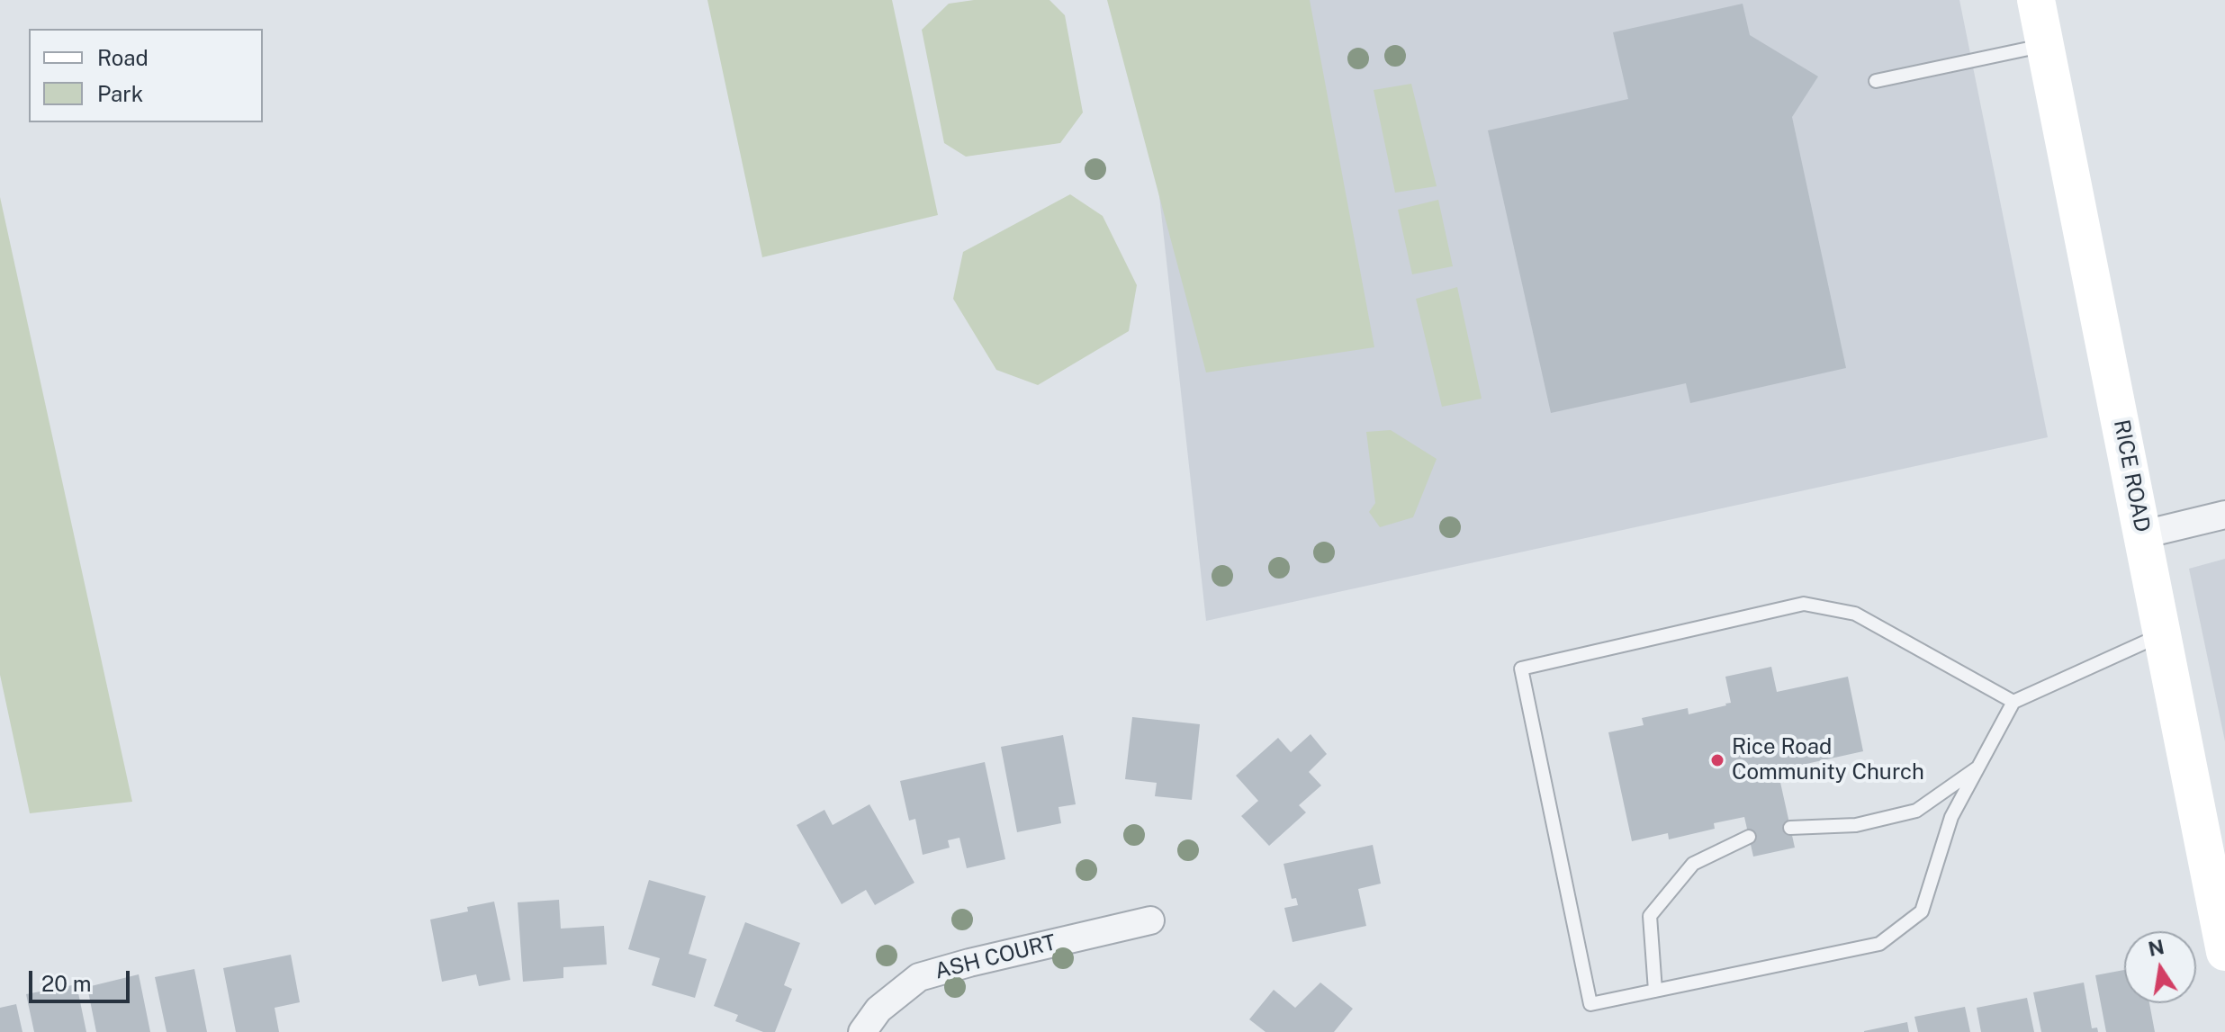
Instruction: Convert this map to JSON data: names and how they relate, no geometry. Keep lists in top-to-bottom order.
{
  "streets": {
    "street": ["RICE ROAD", "ASH COURT"]
  },
  "places": ["Rice Road Community Church"],
  "legend": ["Road", "Park"],
  "scale_bar": "20 m",
  "north": "top"
}
